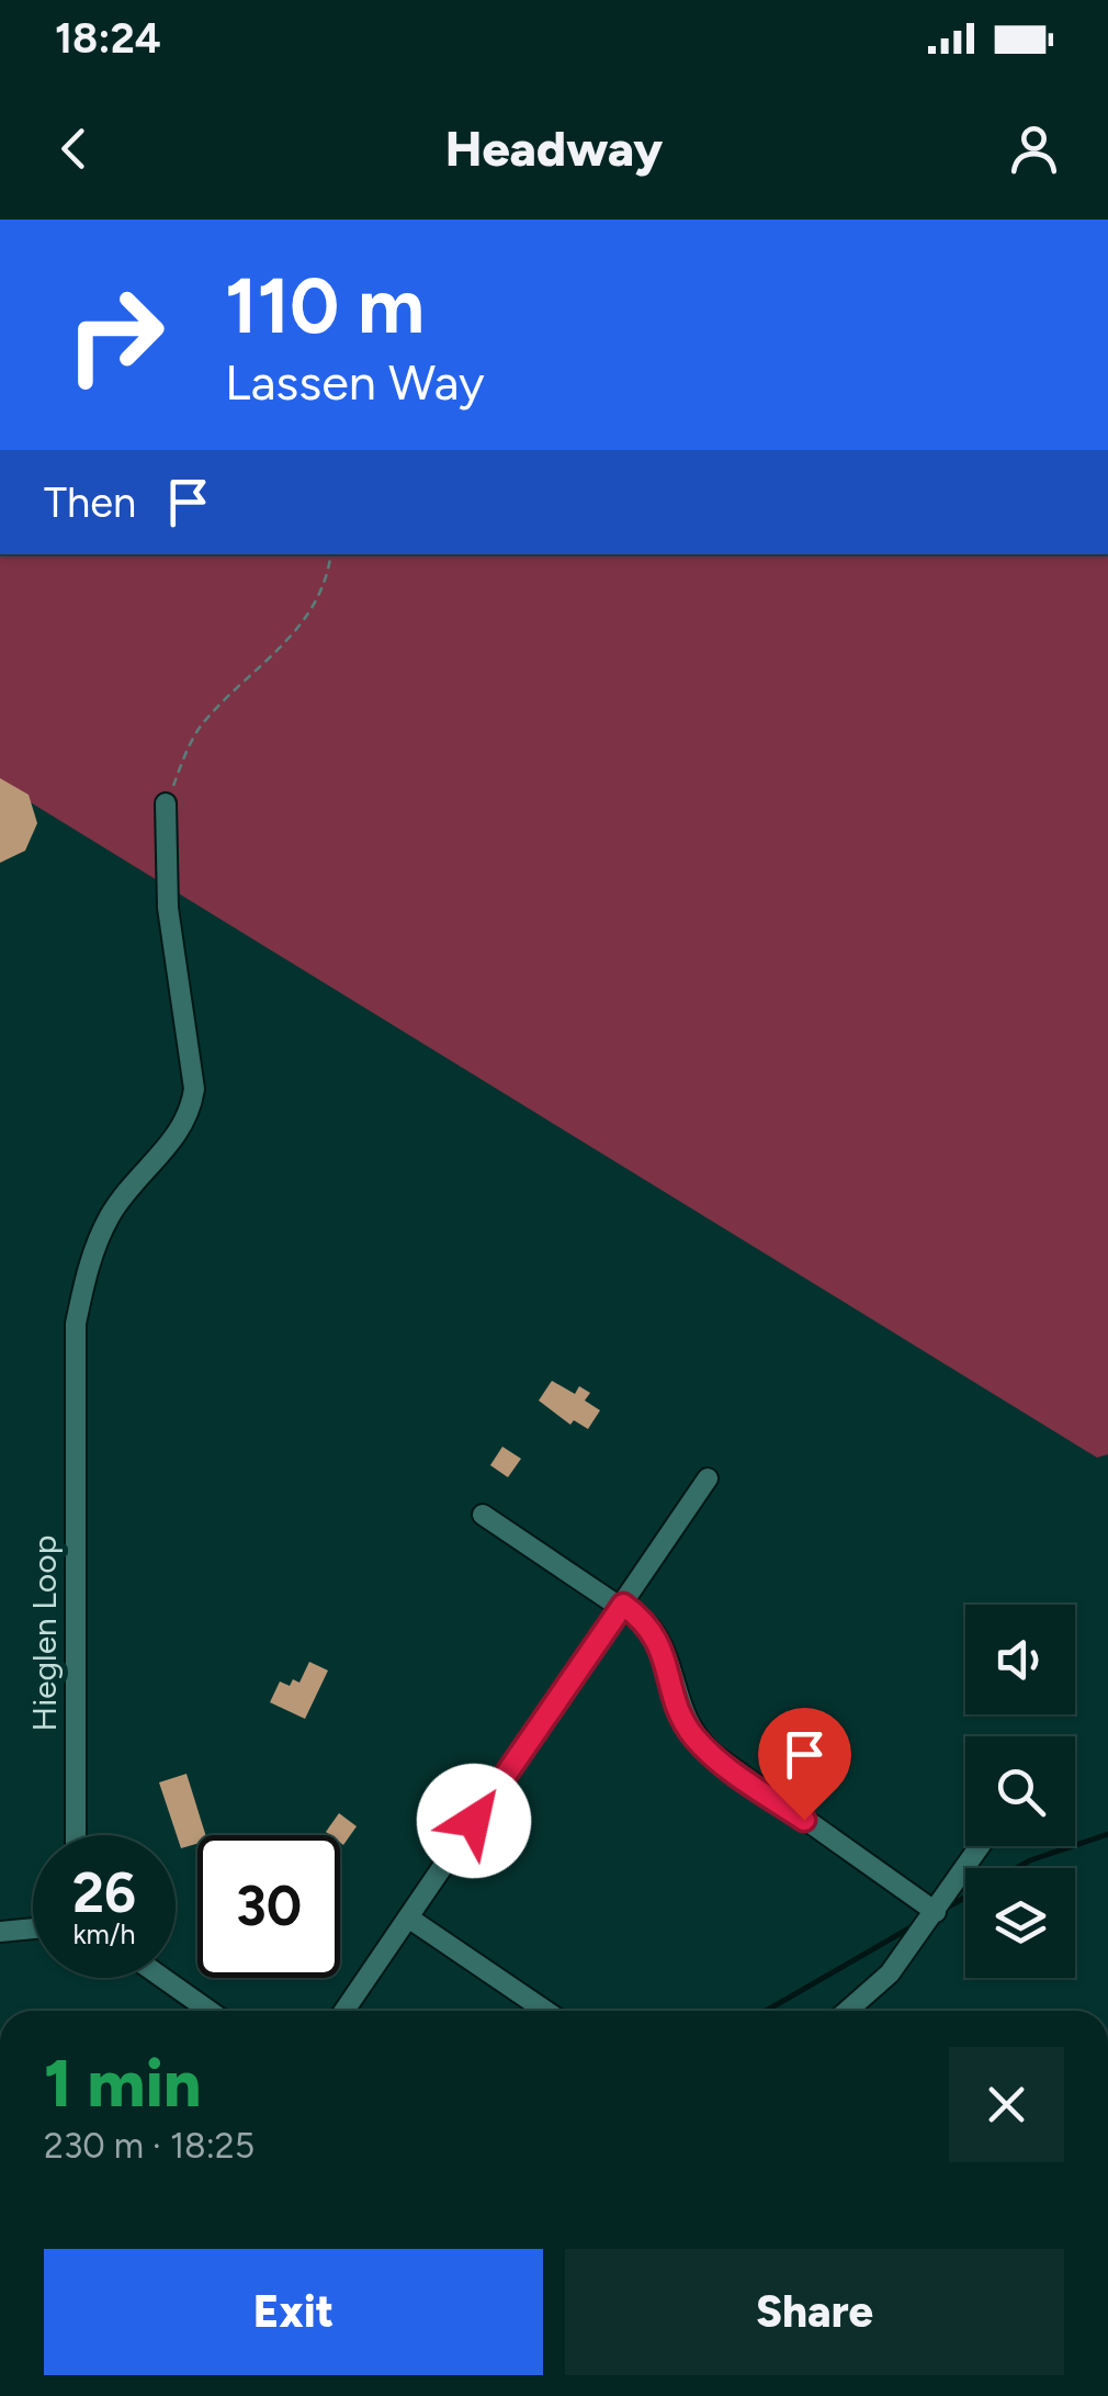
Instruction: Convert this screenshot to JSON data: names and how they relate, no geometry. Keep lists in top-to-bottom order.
{
  "streets": {
    "street": ["Hieglen Loop"]
  },
  "page": {
    "status": "18:24",
    "header": "Headway",
    "turn": ["110 m", "Lassen Way"],
    "then": "Then",
    "speed": "26 km/h",
    "limit": "30",
    "heading": ["1 min", "230 m · 18:25"],
    "buttons": ["Exit", "Share"]
  }
}
